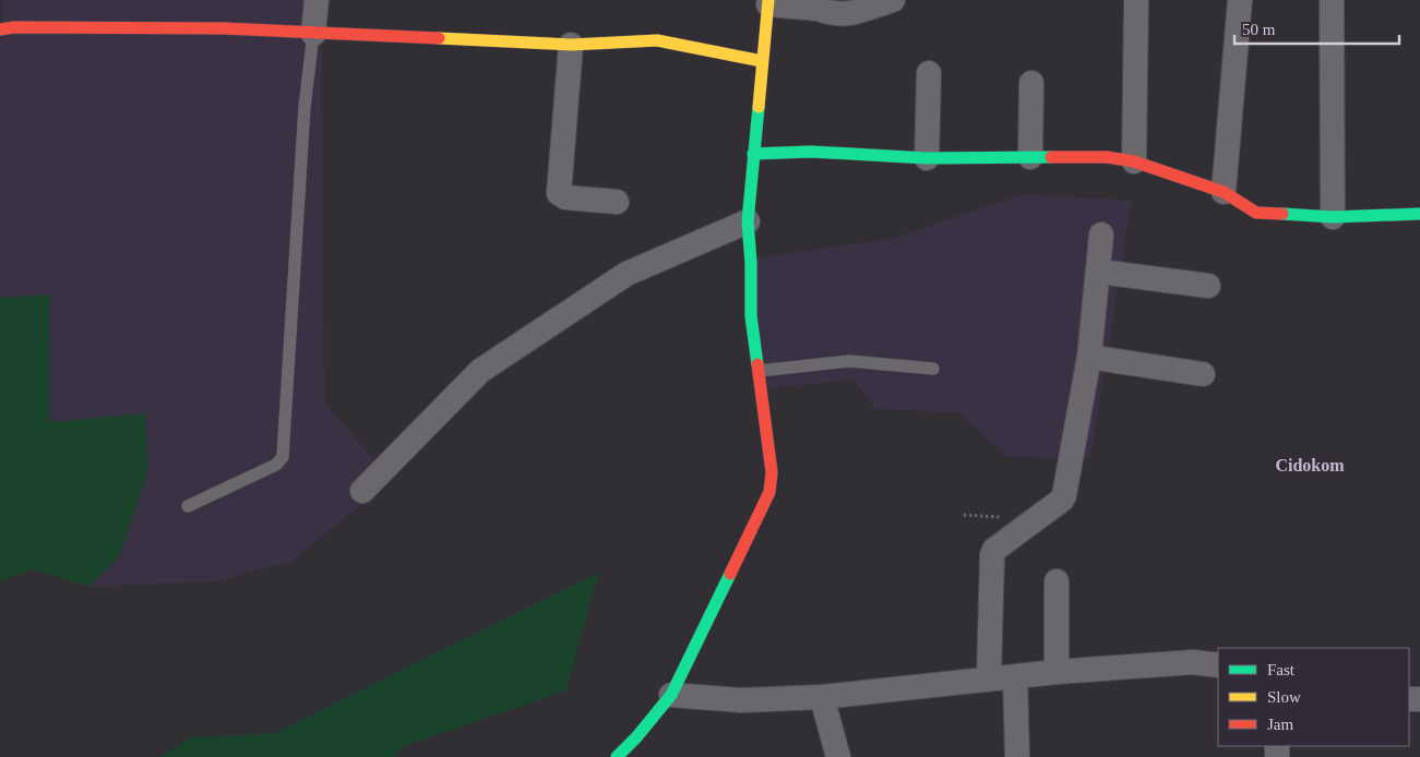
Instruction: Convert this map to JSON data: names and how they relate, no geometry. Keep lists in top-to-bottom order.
{
  "districts": ["Cidokom"],
  "legend": ["Fast", "Slow", "Jam"],
  "scale_bar": "50 m"
}
